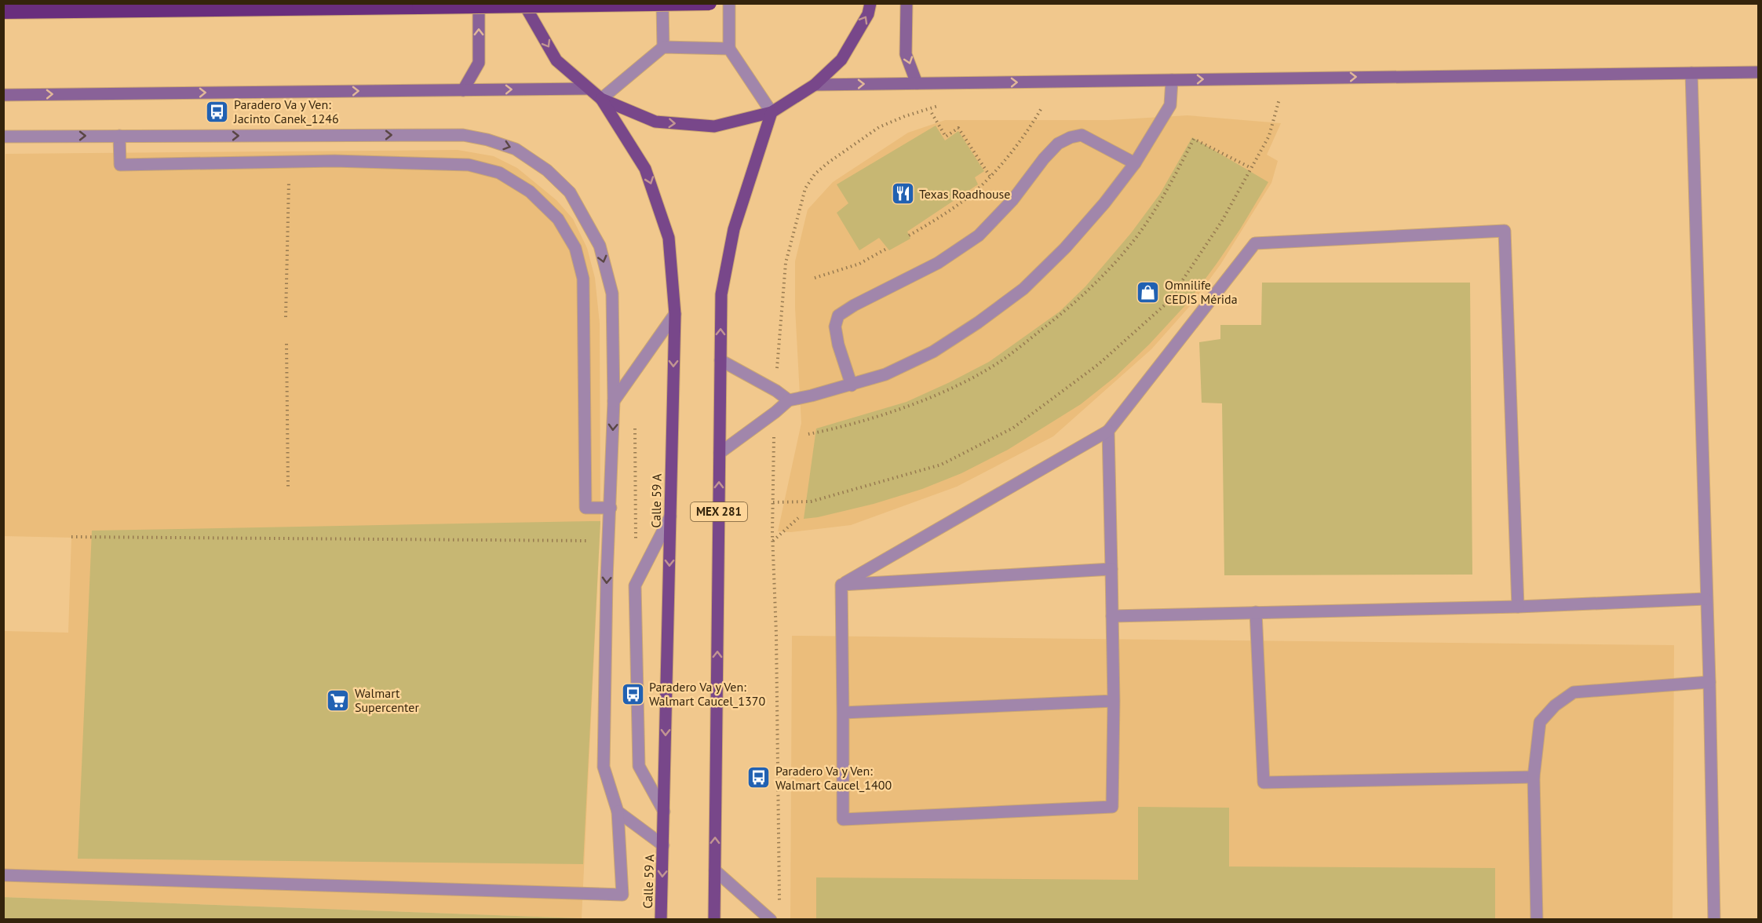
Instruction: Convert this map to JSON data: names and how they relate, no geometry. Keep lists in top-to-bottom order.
{
  "streets": {
    "main road": ["Calle 59 A", "MEX 281"]
  },
  "places": {
    "bus stop": ["Paradero Va y Ven: Jacinto Canek_1246", "Paradero Va y Ven: Walmart Caucel_1370", "Paradero Va y Ven: Walmart Caucel_1400"],
    "restaurant": ["Texas Roadhouse"],
    "shop": ["Omnilife CEDIS Mérida"],
    "supermarket": ["Walmart Supercenter"]
  }
}
